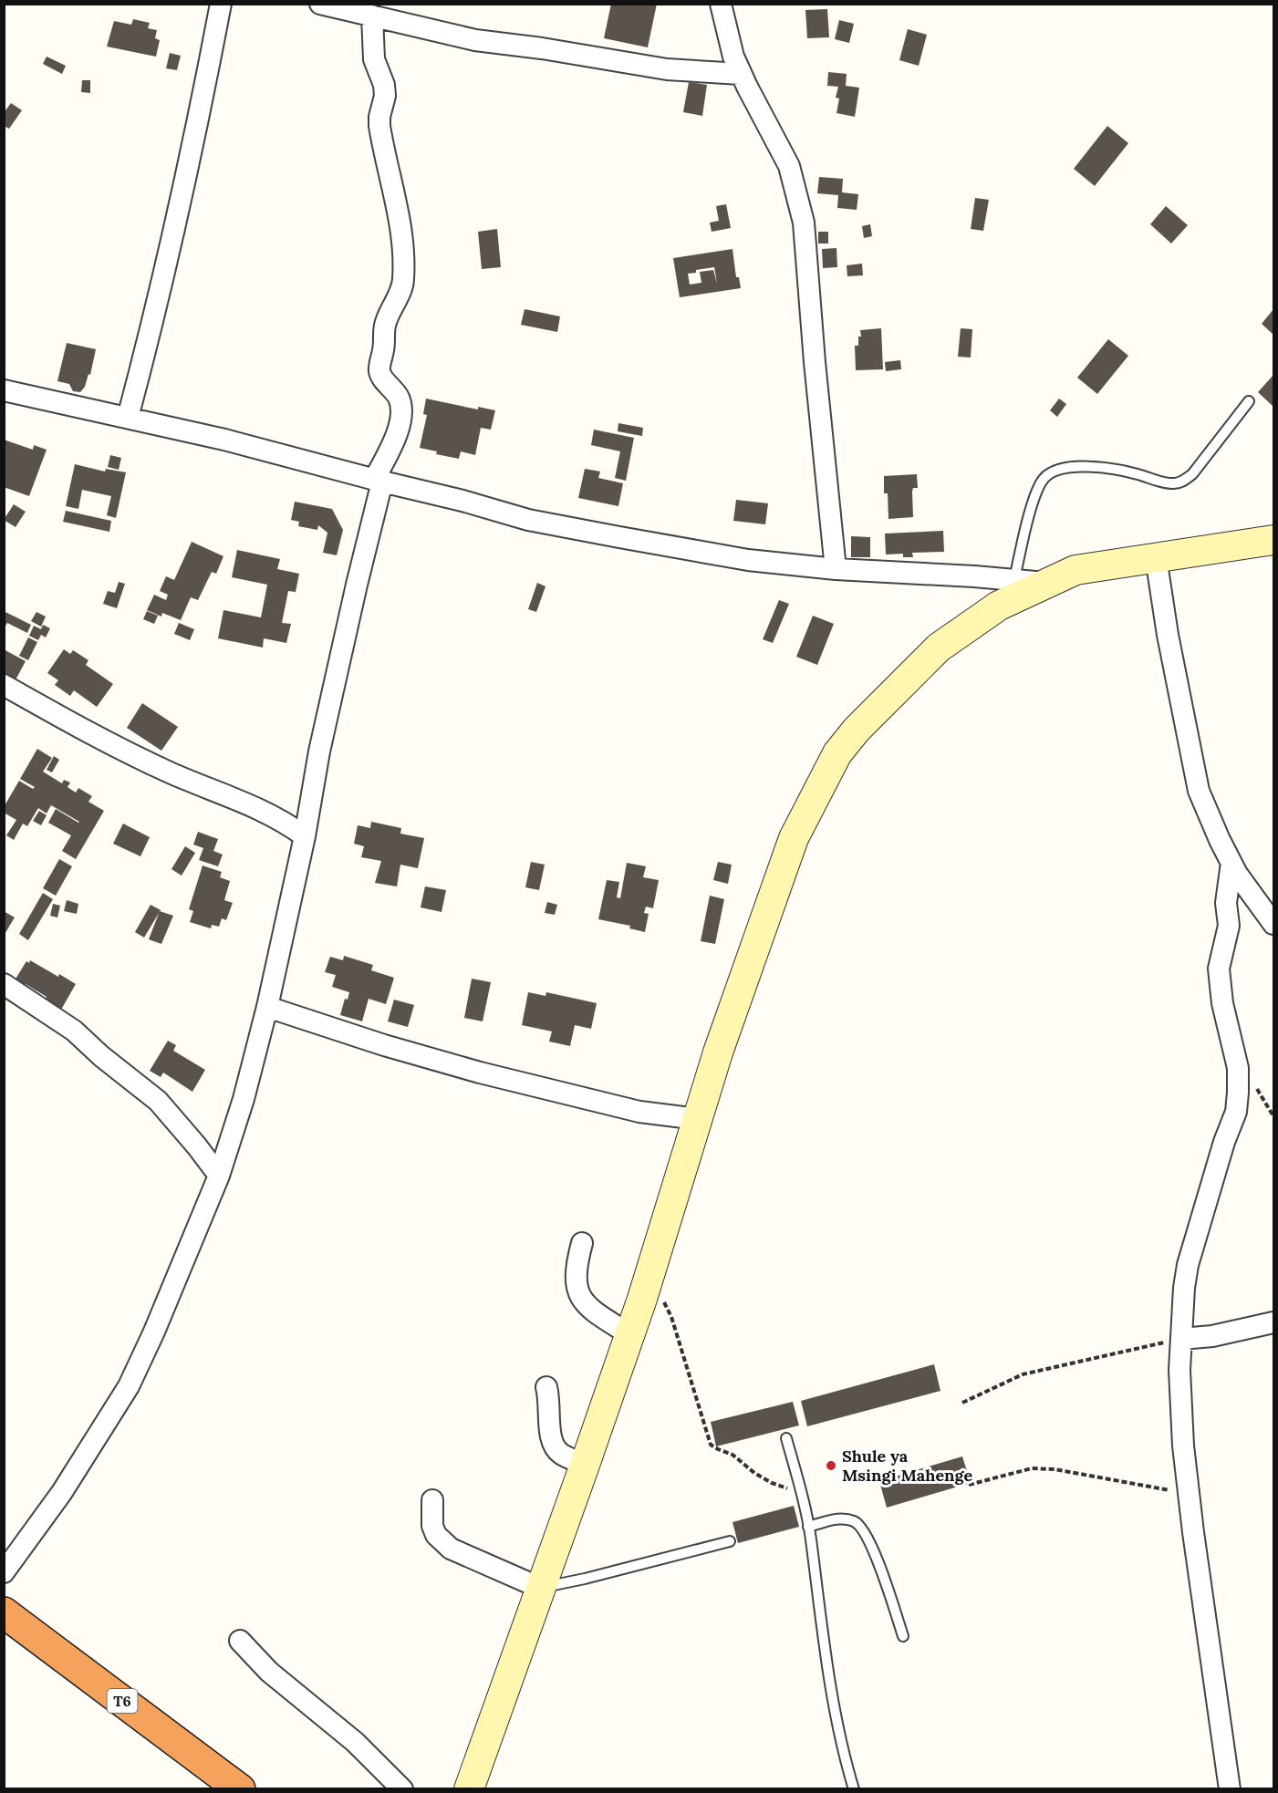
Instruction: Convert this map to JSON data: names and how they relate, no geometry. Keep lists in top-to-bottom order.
{
  "streets": {
    "highway": ["T6"]
  },
  "places": ["Shule ya Msingi Mahenge"]
}
